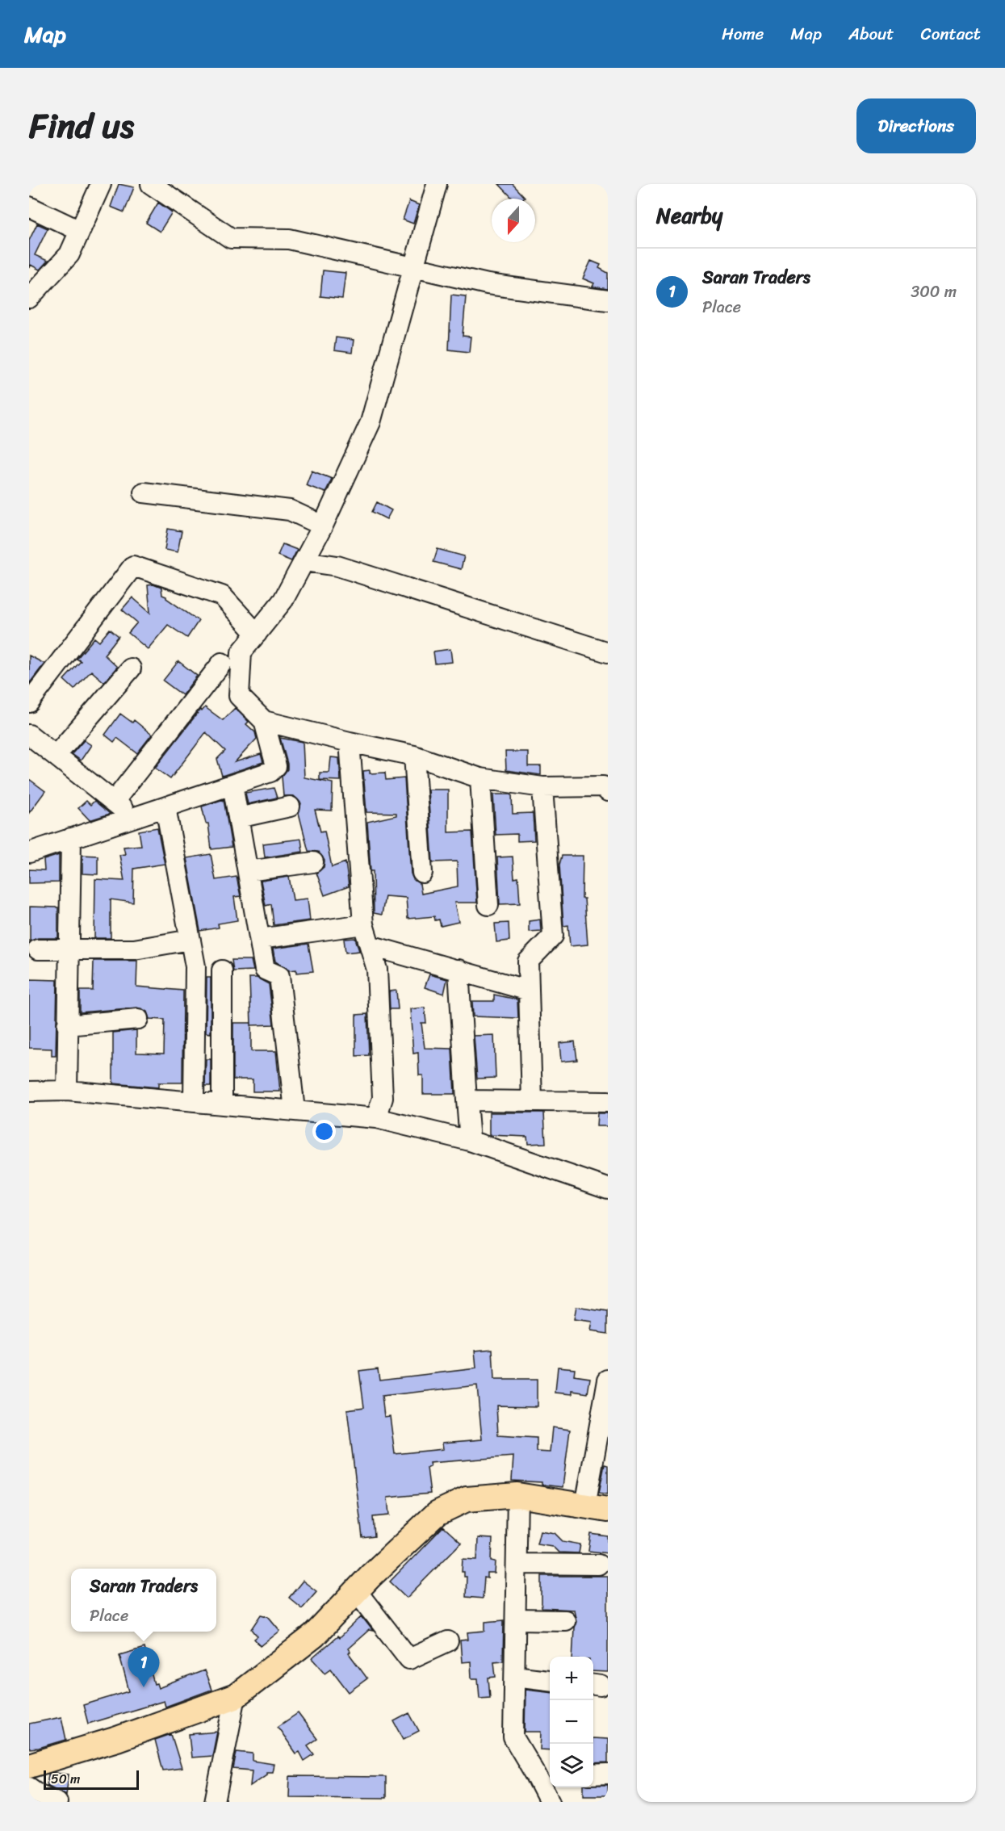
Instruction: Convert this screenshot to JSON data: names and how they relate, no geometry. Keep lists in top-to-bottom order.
{
  "scale_bar": "50 m",
  "north": "bottom",
  "page": {
    "header": "Map",
    "nav": [
      "Home",
      "Map",
      "About",
      "Contact"
    ],
    "title": "Find us",
    "buttons": "Directions",
    "heading": "Nearby",
    "list": [
      {
        "mark": "1",
        "name": "Saran Traders",
        "note": "Place",
        "value": "300 m"
      }
    ],
    "popup": ["Saran Traders", "Place"],
    "pins": "1",
    "map_buttons": ["+", "−"],
    "scale": "50 m"
  }
}
